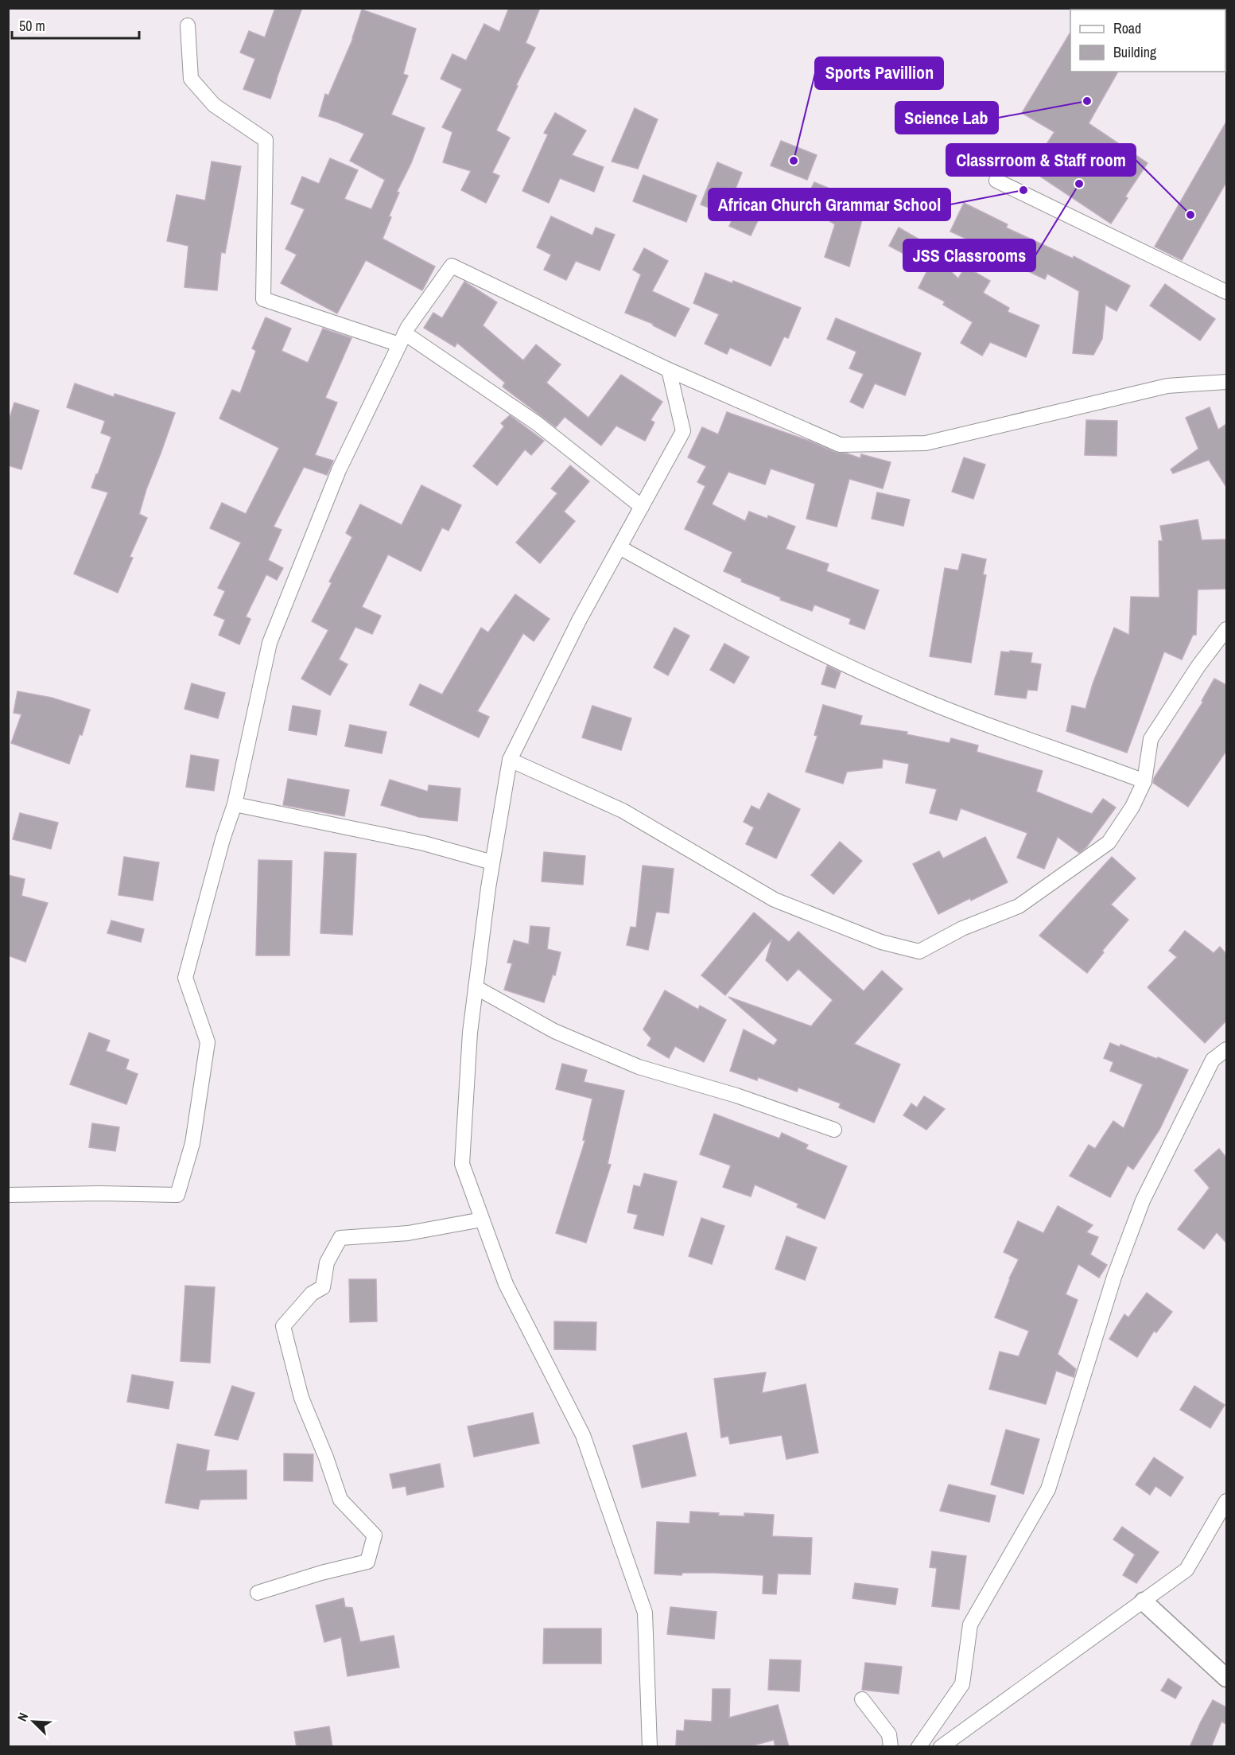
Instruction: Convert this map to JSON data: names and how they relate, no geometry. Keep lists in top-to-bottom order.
{
  "places": [
    "Science Lab",
    "Sports Pavillion",
    "JSS Classrooms",
    "African Church Grammar School",
    "Classrroom & Staff room"
  ],
  "legend": ["Road", "Building"],
  "scale_bar": "50 m",
  "north": "top left"
}
